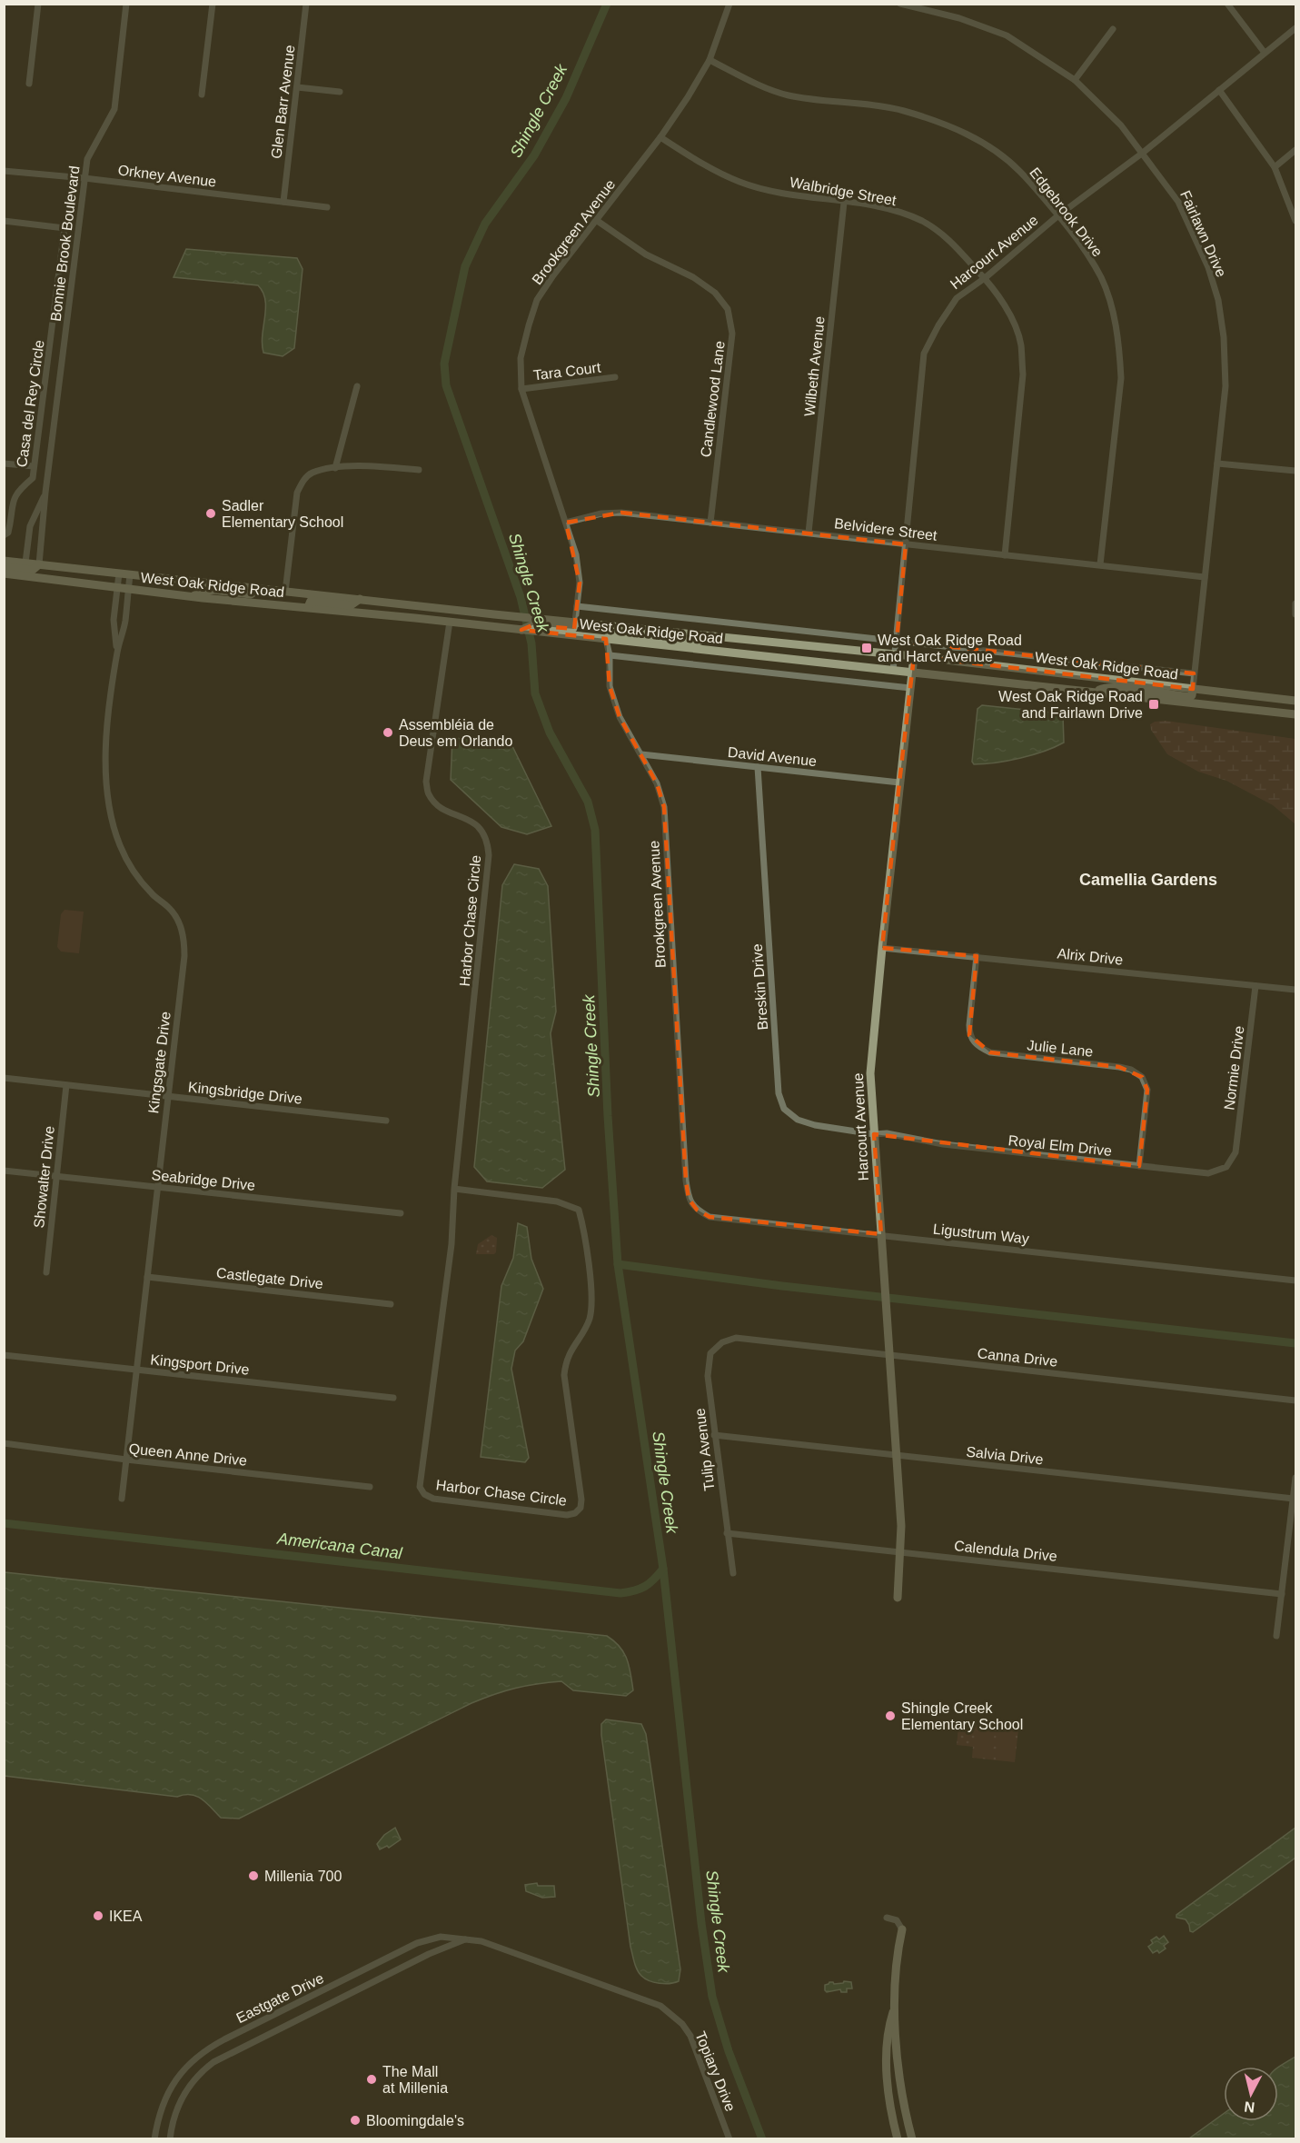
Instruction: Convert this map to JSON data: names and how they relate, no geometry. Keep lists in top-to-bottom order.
{
  "streets": {
    "street": [
      "Glen Barr Avenue",
      "Orkney Avenue",
      "Walbridge Street",
      "Edgebrook Drive",
      "Brookgreen Avenue",
      "Fairlawn Drive",
      "Bonnie Brook Boulevard",
      "Harcourt Avenue",
      "Wilbeth Avenue",
      "Tara Court",
      "Candlewood Lane",
      "Casa del Rey Circle",
      "Belvidere Street",
      "West Oak Ridge Road",
      "David Avenue",
      "Harbor Chase Circle",
      "Alrix Drive",
      "Breskin Drive",
      "Julie Lane",
      "Kingsgate Drive",
      "Normie Drive",
      "Kingsbridge Drive",
      "Royal Elm Drive",
      "Showalter Drive",
      "Seabridge Drive",
      "Ligustrum Way",
      "Castlegate Drive",
      "Canna Drive",
      "Kingsport Drive",
      "Tulip Avenue",
      "Queen Anne Drive",
      "Salvia Drive",
      "Calendula Drive",
      "Eastgate Drive",
      "Topiary Drive"
    ]
  },
  "crossings": [
    ["Glen Barr Avenue", "Orkney Avenue"],
    ["Orkney Avenue", "Bonnie Brook Boulevard"],
    ["Walbridge Street", "Brookgreen Avenue"],
    ["Walbridge Street", "Harcourt Avenue"],
    ["Walbridge Street", "Wilbeth Avenue"],
    ["Walbridge Street", "Belvidere Street"],
    ["Edgebrook Drive", "Brookgreen Avenue"],
    ["Edgebrook Drive", "Harcourt Avenue"],
    ["Edgebrook Drive", "Belvidere Street"],
    ["Brookgreen Avenue", "Tara Court"],
    ["Brookgreen Avenue", "Candlewood Lane"],
    ["Brookgreen Avenue", "Belvidere Street"],
    ["Brookgreen Avenue", "West Oak Ridge Road"],
    ["Brookgreen Avenue", "David Avenue"],
    ["Brookgreen Avenue", "Ligustrum Way"],
    ["Fairlawn Drive", "Harcourt Avenue"],
    ["Fairlawn Drive", "Belvidere Street"],
    ["Fairlawn Drive", "West Oak Ridge Road"],
    ["Bonnie Brook Boulevard", "West Oak Ridge Road"],
    ["Harcourt Avenue", "Belvidere Street"],
    ["Harcourt Avenue", "West Oak Ridge Road"],
    ["Harcourt Avenue", "David Avenue"],
    ["Harcourt Avenue", "Alrix Drive"],
    ["Harcourt Avenue", "Breskin Drive"],
    ["Harcourt Avenue", "Royal Elm Drive"],
    ["Harcourt Avenue", "Ligustrum Way"],
    ["Harcourt Avenue", "Canna Drive"],
    ["Harcourt Avenue", "Salvia Drive"],
    ["Harcourt Avenue", "Calendula Drive"],
    ["Wilbeth Avenue", "Belvidere Street"],
    ["Candlewood Lane", "Belvidere Street"],
    ["West Oak Ridge Road", "Harbor Chase Circle"],
    ["West Oak Ridge Road", "Kingsgate Drive"],
    ["David Avenue", "Breskin Drive"],
    ["Alrix Drive", "Julie Lane"],
    ["Alrix Drive", "Normie Drive"],
    ["Breskin Drive", "Royal Elm Drive"],
    ["Julie Lane", "Royal Elm Drive"],
    ["Kingsgate Drive", "Kingsbridge Drive"],
    ["Kingsgate Drive", "Seabridge Drive"],
    ["Kingsgate Drive", "Castlegate Drive"],
    ["Kingsgate Drive", "Kingsport Drive"],
    ["Kingsgate Drive", "Queen Anne Drive"],
    ["Normie Drive", "Royal Elm Drive"],
    ["Kingsbridge Drive", "Showalter Drive"],
    ["Showalter Drive", "Seabridge Drive"],
    ["Canna Drive", "Tulip Avenue"],
    ["Tulip Avenue", "Salvia Drive"],
    ["Tulip Avenue", "Calendula Drive"],
    ["Eastgate Drive", "Topiary Drive"]
  ],
  "districts": ["Camellia Gardens"],
  "water": ["Shingle Creek", "Americana Canal"],
  "places": {
    "other": [
      "Sadler Elementary School",
      "Assembléia de Deus em Orlando",
      "Shingle Creek Elementary School",
      "Millenia 700",
      "IKEA",
      "The Mall at Millenia",
      "Bloomingdale's"
    ],
    "transit": ["West Oak Ridge Road and Harct Avenue", "West Oak Ridge Road and Fairlawn Drive"]
  },
  "north": "bottom"
}
